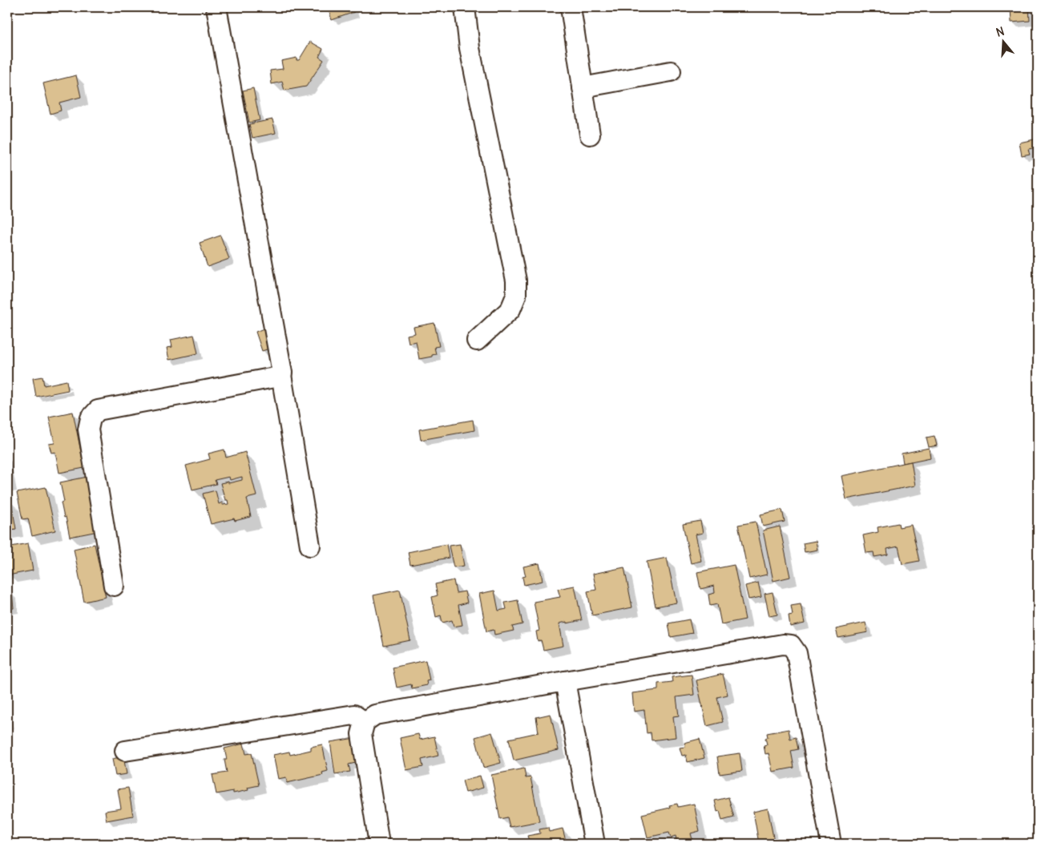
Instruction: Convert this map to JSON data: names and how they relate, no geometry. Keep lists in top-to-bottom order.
{
  "north": "top"
}
